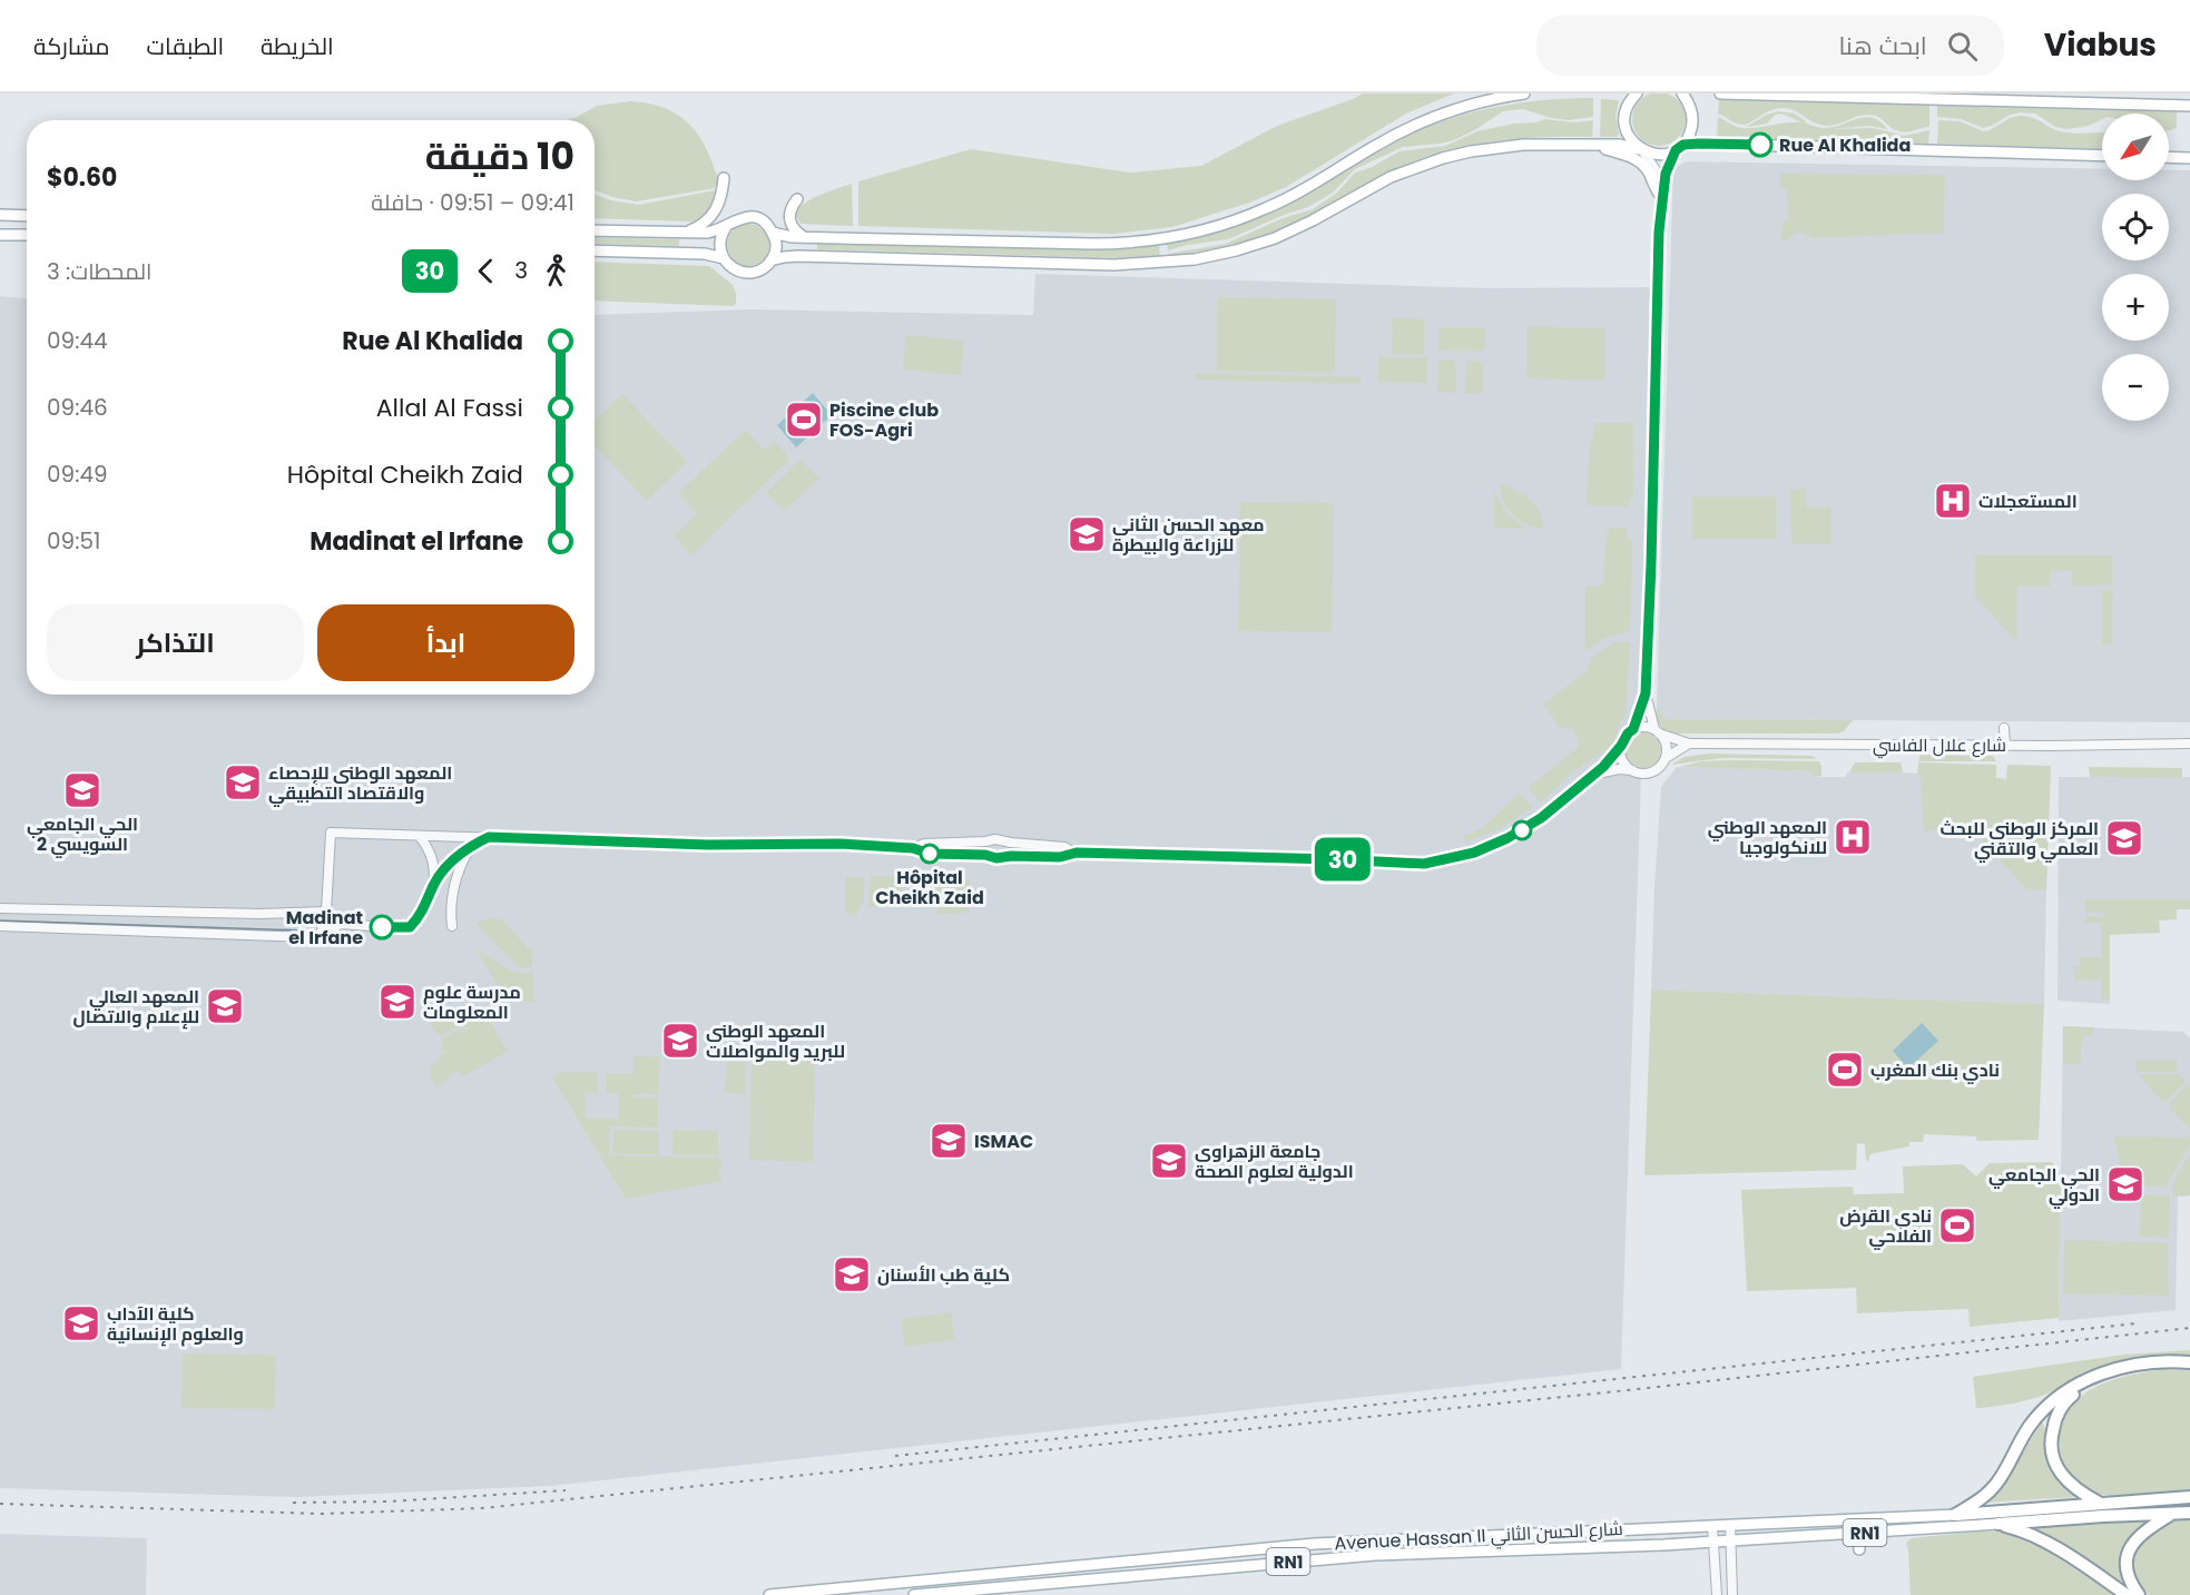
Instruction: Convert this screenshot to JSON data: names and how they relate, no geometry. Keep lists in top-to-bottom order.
{
  "streets": {
    "highway": ["RN1", "Avenue Hassan II شارع الحسن الثاني"],
    "street": ["شارع علال الفاسي"]
  },
  "places": {
    "other": ["Rue Al Khalida", "Hôpital Cheikh Zaid", "Madinat el Irfane"],
    "sports": ["Piscine club FOS-Agri", "نادي بنك المغرب", "نادي القرض الفلاحي"],
    "hospital": ["المستعجلات", "المعهد الوطني للانكولوجيا"],
    "school or university": [
      "معهد الحسن الثاني للزراعة والبيطرة",
      "المعهد الوطني للإحصاء والاقتصاد التطبيقي",
      "الحي الجامعي السويسي 2",
      "المركز الوطني للبحث العلمي والتقني",
      "مدرسة علوم المعلومات",
      "المعهد العالي للإعلام والاتصال",
      "المعهد الوطني للبريد والمواصلات",
      "ISMAC",
      "جامعة الزهراوي الدولية لعلوم الصحة",
      "الحي الجامعي الدولي",
      "كلية طب الأسنان",
      "كلية الآداب والعلوم الإنسانية"
    ]
  },
  "lines": ["bus line 30"],
  "north": "bottom left",
  "page": {
    "header": "Viabus",
    "search": "ابحث هنا",
    "nav": ["الخريطة", "الطبقات", "مشاركة"],
    "on_map": "30",
    "map_buttons": ["+", "−"],
    "heading": ["10 دقيقة", "09:41 – 09:51 · حافلة", "$0.60"],
    "legs": ["3", "30", "المحطات: 3"],
    "list": [
      {
        "name": "Rue Al Khalida",
        "value": "09:44"
      },
      {
        "name": "Allal Al Fassi",
        "value": "09:46"
      },
      {
        "name": "Hôpital Cheikh Zaid",
        "value": "09:49"
      },
      {
        "name": "Madinat el Irfane",
        "value": "09:51"
      }
    ],
    "buttons": ["ابدأ", "التذاكر"]
  }
}
